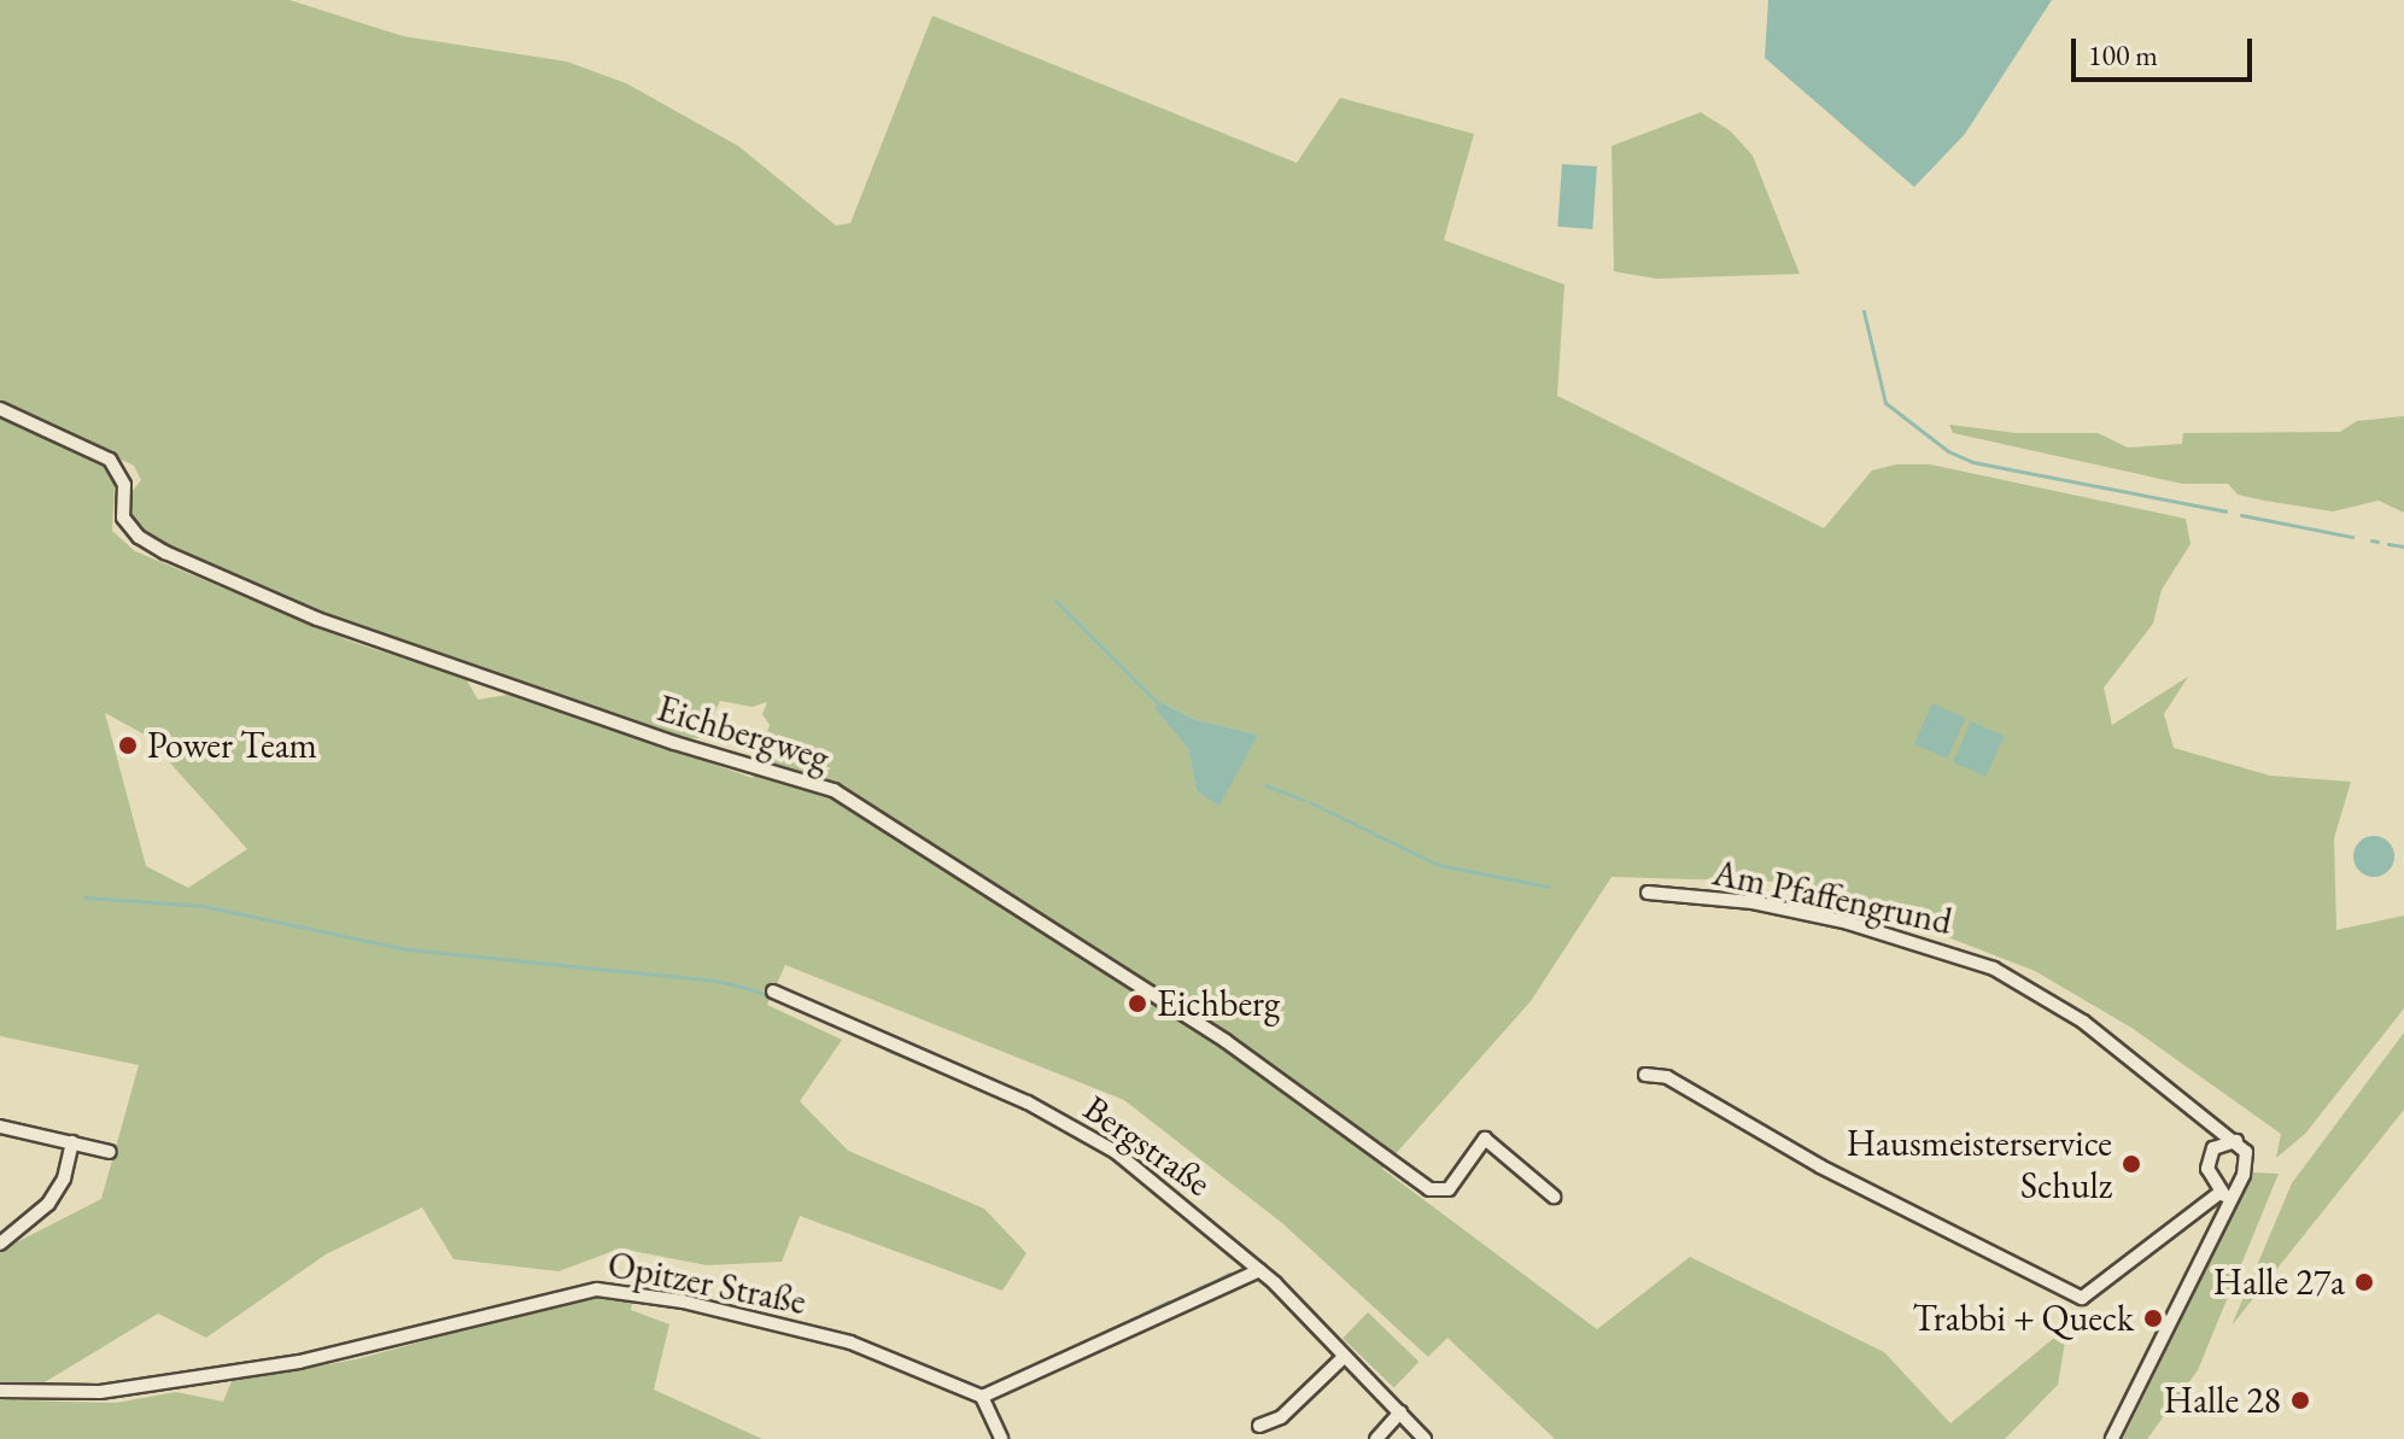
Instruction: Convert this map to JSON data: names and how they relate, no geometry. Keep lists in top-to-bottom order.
{
  "streets": {
    "street": [
      "Eichbergweg",
      "Am Pfaffengrund",
      "Bergstraße",
      "Opitzer Straße"
    ]
  },
  "places": [
    "Power Team",
    "Eichberg",
    "Hausmeisterservice Schulz",
    "Halle 27a",
    "Trabbi + Queck",
    "Halle 28"
  ],
  "scale_bar": "100 m"
}
